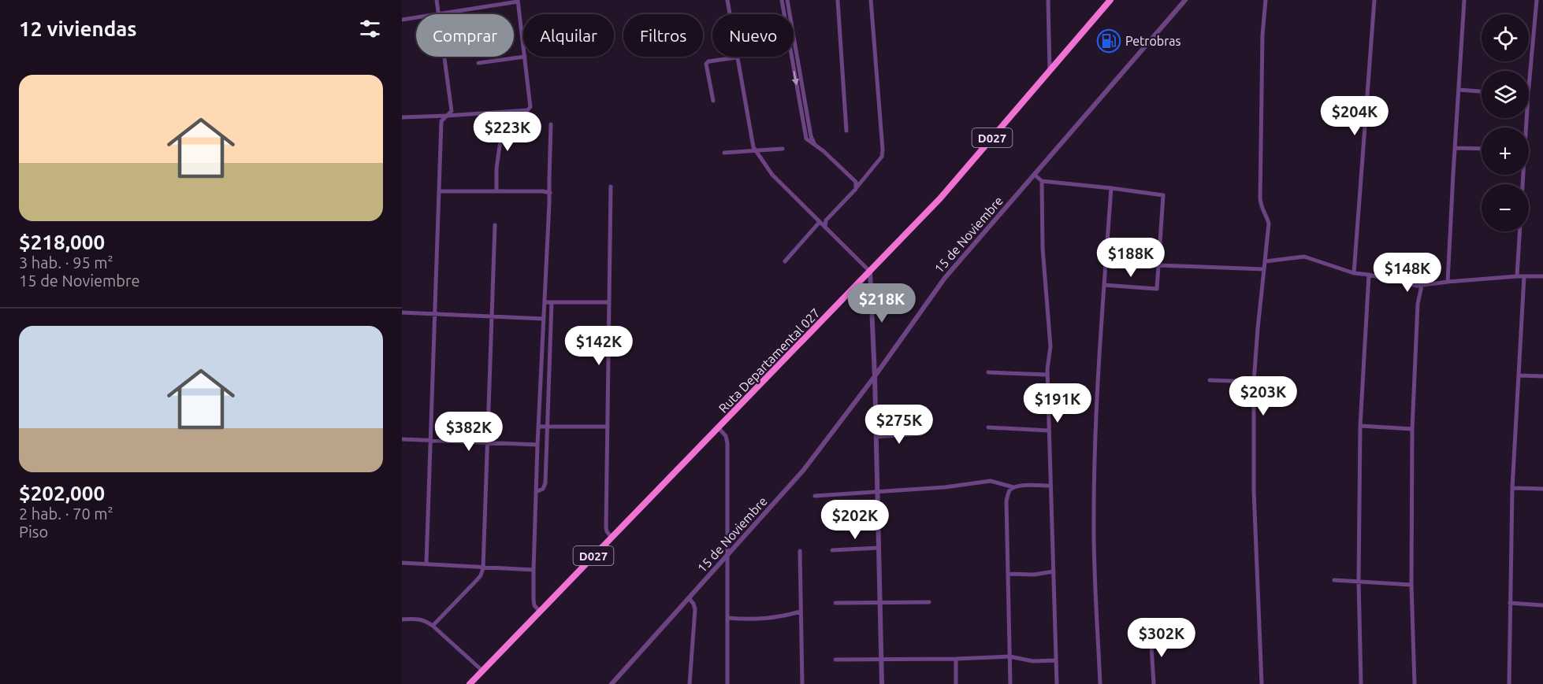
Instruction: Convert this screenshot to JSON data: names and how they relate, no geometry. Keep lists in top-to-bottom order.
{
  "streets": {
    "main road": ["D027", "Ruta Departamental 027"],
    "street": ["15 de Noviembre"]
  },
  "places": {
    "fuel station": ["Petrobras"]
  },
  "page": {
    "heading": "12 viviendas",
    "map_buttons": ["+", "−"],
    "chip": [
      "Comprar",
      "Alquilar",
      "Filtros",
      "Nuevo"
    ],
    "list": [
      {
        "name": "$218,000",
        "note": "3 hab. · 95 m² · 15 de Noviembre"
      },
      {
        "name": "$202,000",
        "note": "2 hab. · 70 m² · Piso"
      }
    ],
    "price": [
      "$204K",
      "$223K",
      "$188K",
      "$148K",
      "$218K",
      "$142K",
      "$203K",
      "$191K",
      "$275K",
      "$382K",
      "$202K",
      "$302K"
    ]
  }
}
